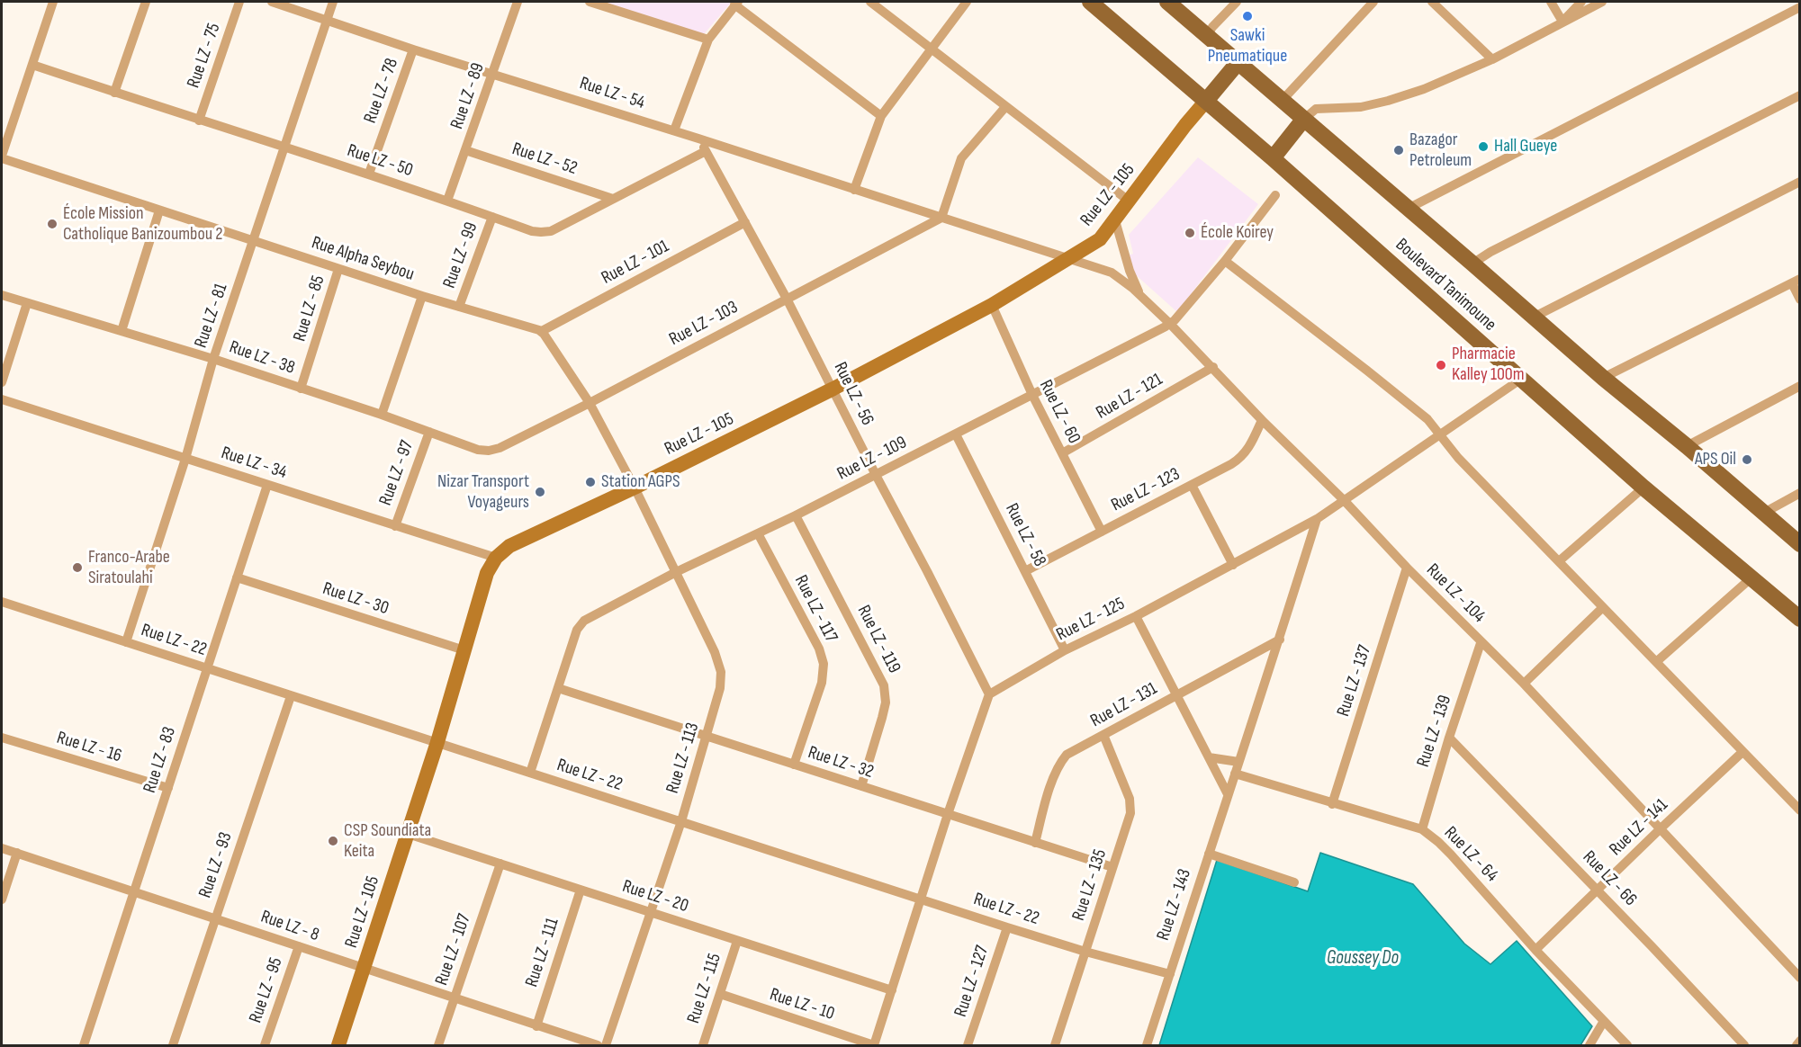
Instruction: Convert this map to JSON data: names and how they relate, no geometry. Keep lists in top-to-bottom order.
{
  "streets": {
    "main road": ["Rue LZ - 105", "Boulevard Tanimoune"],
    "street": [
      "Rue LZ - 75",
      "Rue LZ - 78",
      "Rue LZ - 54",
      "Rue LZ - 89",
      "Rue LZ - 52",
      "Rue LZ - 50",
      "Rue LZ - 99",
      "Rue Alpha Seybou",
      "Rue LZ - 101",
      "Rue LZ - 85",
      "Rue LZ - 81",
      "Rue LZ - 103",
      "Rue LZ - 38",
      "Rue LZ - 56",
      "Rue LZ - 121",
      "Rue LZ - 60",
      "Rue LZ - 109",
      "Rue LZ - 34",
      "Rue LZ - 97",
      "Rue LZ - 123",
      "Rue LZ - 58",
      "Rue LZ - 104",
      "Rue LZ - 30",
      "Rue LZ - 117",
      "Rue LZ - 125",
      "Rue LZ - 119",
      "Rue LZ - 22",
      "Rue LZ - 137",
      "Rue LZ - 131",
      "Rue LZ - 139",
      "Rue LZ - 16",
      "Rue LZ - 113",
      "Rue LZ - 83",
      "Rue LZ - 32",
      "Rue LZ - 141",
      "Rue LZ - 64",
      "Rue LZ - 93",
      "Rue LZ - 66",
      "Rue LZ - 135",
      "Rue LZ - 20",
      "Rue LZ - 143",
      "Rue LZ - 8",
      "Rue LZ - 107",
      "Rue LZ - 111",
      "Rue LZ - 127",
      "Rue LZ - 115",
      "Rue LZ - 95",
      "Rue LZ - 10"
    ]
  },
  "crossings": [
    ["Rue LZ - 75", "Rue LZ - 50"],
    ["Rue LZ - 78", "Rue LZ - 54"],
    ["Rue LZ - 78", "Rue LZ - 50"],
    ["Rue LZ - 54", "Rue LZ - 89"],
    ["Rue LZ - 54", "Rue LZ - 105"],
    ["Rue LZ - 54", "Rue LZ - 81"],
    ["Rue LZ - 54", "Rue LZ - 103"],
    ["Rue LZ - 54", "Rue LZ - 56"],
    ["Rue LZ - 54", "Rue LZ - 104"],
    ["Rue LZ - 89", "Rue LZ - 52"],
    ["Rue LZ - 89", "Rue LZ - 50"],
    ["Rue LZ - 52", "Rue LZ - 50"],
    ["Rue LZ - 50", "Rue LZ - 99"],
    ["Rue LZ - 50", "Rue LZ - 81"],
    ["Rue LZ - 50", "Rue LZ - 56"],
    ["Rue LZ - 105", "Boulevard Tanimoune"],
    ["Rue LZ - 105", "Rue LZ - 56"],
    ["Rue LZ - 105", "Rue LZ - 60"],
    ["Rue LZ - 105", "Rue LZ - 34"],
    ["Rue LZ - 105", "Rue LZ - 104"],
    ["Rue LZ - 105", "Rue LZ - 30"],
    ["Rue LZ - 105", "Rue LZ - 22"],
    ["Rue LZ - 105", "Rue LZ - 113"],
    ["Rue LZ - 105", "Rue LZ - 20"],
    ["Rue LZ - 105", "Rue LZ - 8"],
    ["Rue LZ - 99", "Rue Alpha Seybou"],
    ["Rue Alpha Seybou", "Rue LZ - 101"],
    ["Rue Alpha Seybou", "Rue LZ - 85"],
    ["Rue Alpha Seybou", "Rue LZ - 81"],
    ["Rue LZ - 101", "Rue LZ - 56"],
    ["Boulevard Tanimoune", "Rue LZ - 125"],
    ["Rue LZ - 85", "Rue LZ - 38"],
    ["Rue LZ - 81", "Rue LZ - 38"],
    ["Rue LZ - 81", "Rue LZ - 34"],
    ["Rue LZ - 81", "Rue LZ - 22"],
    ["Rue LZ - 103", "Rue LZ - 38"],
    ["Rue LZ - 103", "Rue LZ - 56"],
    ["Rue LZ - 38", "Rue LZ - 97"],
    ["Rue LZ - 56", "Rue LZ - 109"],
    ["Rue LZ - 56", "Rue LZ - 125"],
    ["Rue LZ - 121", "Rue LZ - 60"],
    ["Rue LZ - 121", "Rue LZ - 104"],
    ["Rue LZ - 60", "Rue LZ - 109"],
    ["Rue LZ - 60", "Rue LZ - 123"],
    ["Rue LZ - 109", "Rue LZ - 58"],
    ["Rue LZ - 109", "Rue LZ - 104"],
    ["Rue LZ - 109", "Rue LZ - 117"],
    ["Rue LZ - 109", "Rue LZ - 119"],
    ["Rue LZ - 109", "Rue LZ - 22"],
    ["Rue LZ - 109", "Rue LZ - 113"],
    ["Rue LZ - 109", "Rue LZ - 32"],
    ["Rue LZ - 34", "Rue LZ - 97"],
    ["Rue LZ - 34", "Rue LZ - 83"],
    ["Rue LZ - 123", "Rue LZ - 58"],
    ["Rue LZ - 123", "Rue LZ - 104"],
    ["Rue LZ - 58", "Rue LZ - 125"],
    ["Rue LZ - 104", "Rue LZ - 125"],
    ["Rue LZ - 104", "Rue LZ - 137"],
    ["Rue LZ - 104", "Rue LZ - 139"],
    ["Rue LZ - 104", "Rue LZ - 141"],
    ["Rue LZ - 30", "Rue LZ - 83"],
    ["Rue LZ - 117", "Rue LZ - 32"],
    ["Rue LZ - 119", "Rue LZ - 32"],
    ["Rue LZ - 22", "Rue LZ - 113"],
    ["Rue LZ - 22", "Rue LZ - 83"],
    ["Rue LZ - 22", "Rue LZ - 93"],
    ["Rue LZ - 22", "Rue LZ - 135"],
    ["Rue LZ - 22", "Rue LZ - 143"],
    ["Rue LZ - 22", "Rue LZ - 127"],
    ["Rue LZ - 137", "Rue LZ - 64"],
    ["Rue LZ - 131", "Rue LZ - 32"],
    ["Rue LZ - 131", "Rue LZ - 135"],
    ["Rue LZ - 139", "Rue LZ - 64"],
    ["Rue LZ - 139", "Rue LZ - 66"],
    ["Rue LZ - 16", "Rue LZ - 83"],
    ["Rue LZ - 113", "Rue LZ - 32"],
    ["Rue LZ - 113", "Rue LZ - 20"],
    ["Rue LZ - 83", "Rue LZ - 8"],
    ["Rue LZ - 32", "Rue LZ - 135"],
    ["Rue LZ - 141", "Rue LZ - 64"],
    ["Rue LZ - 141", "Rue LZ - 66"],
    ["Rue LZ - 64", "Rue LZ - 143"],
    ["Rue LZ - 93", "Rue LZ - 8"],
    ["Rue LZ - 20", "Rue LZ - 107"],
    ["Rue LZ - 20", "Rue LZ - 111"],
    ["Rue LZ - 20", "Rue LZ - 115"],
    ["Rue LZ - 8", "Rue LZ - 107"],
    ["Rue LZ - 8", "Rue LZ - 111"],
    ["Rue LZ - 8", "Rue LZ - 95"],
    ["Rue LZ - 115", "Rue LZ - 10"]
  ],
  "water": ["Goussey Do"],
  "places": [
    "Sawki Pneumatique",
    "Hall Gueye",
    "Bazagor Petroleum",
    "École Mission Catholique Banizoumbou 2",
    "École Koirey",
    "Pharmacie Kalley 100m",
    "APS Oil",
    "Station AGPS",
    "Nizar Transport Voyageurs",
    "Franco-Arabe Siratoulahi",
    "CSP Soundiata Keita"
  ]
}
